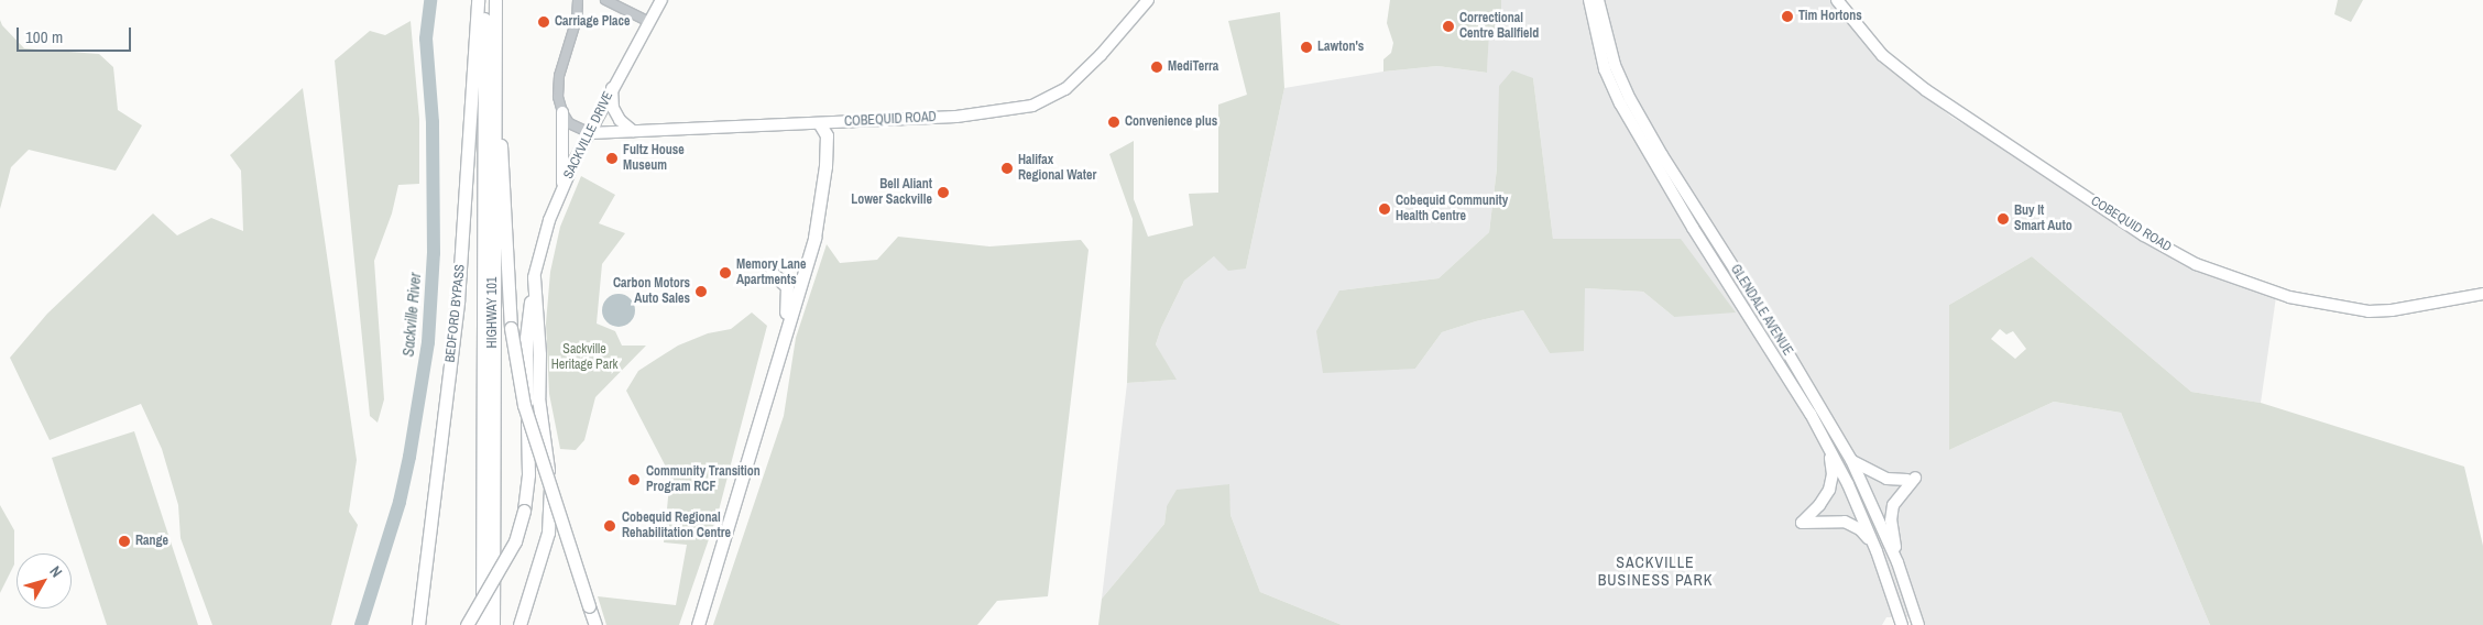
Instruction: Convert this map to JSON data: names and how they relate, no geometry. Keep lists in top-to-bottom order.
{
  "streets": {
    "highway": ["HIGHWAY 101", "BEDFORD BYPASS"],
    "main road": ["COBEQUID ROAD", "SACKVILLE DRIVE", "GLENDALE AVENUE"]
  },
  "crossings": [
    ["COBEQUID ROAD", "SACKVILLE DRIVE"]
  ],
  "districts": ["SACKVILLE BUSINESS PARK"],
  "water": ["Sackville River"],
  "parks": ["Sackville Heritage Park"],
  "places": [
    "Tim Hortons",
    "Carriage Place",
    "Correctional Centre Ballfield",
    "Lawton's",
    "MediTerra",
    "Convenience plus",
    "Fultz House Museum",
    "Halifax Regional Water",
    "Bell Aliant Lower Sackville",
    "Cobequid Community Health Centre",
    "Buy It Smart Auto",
    "Memory Lane Apartments",
    "Carbon Motors Auto Sales",
    "Community Transition Program RCF",
    "Cobequid Regional Rehabilitation Centre",
    "Range"
  ],
  "scale_bar": "100 m",
  "north": "top right"
}
